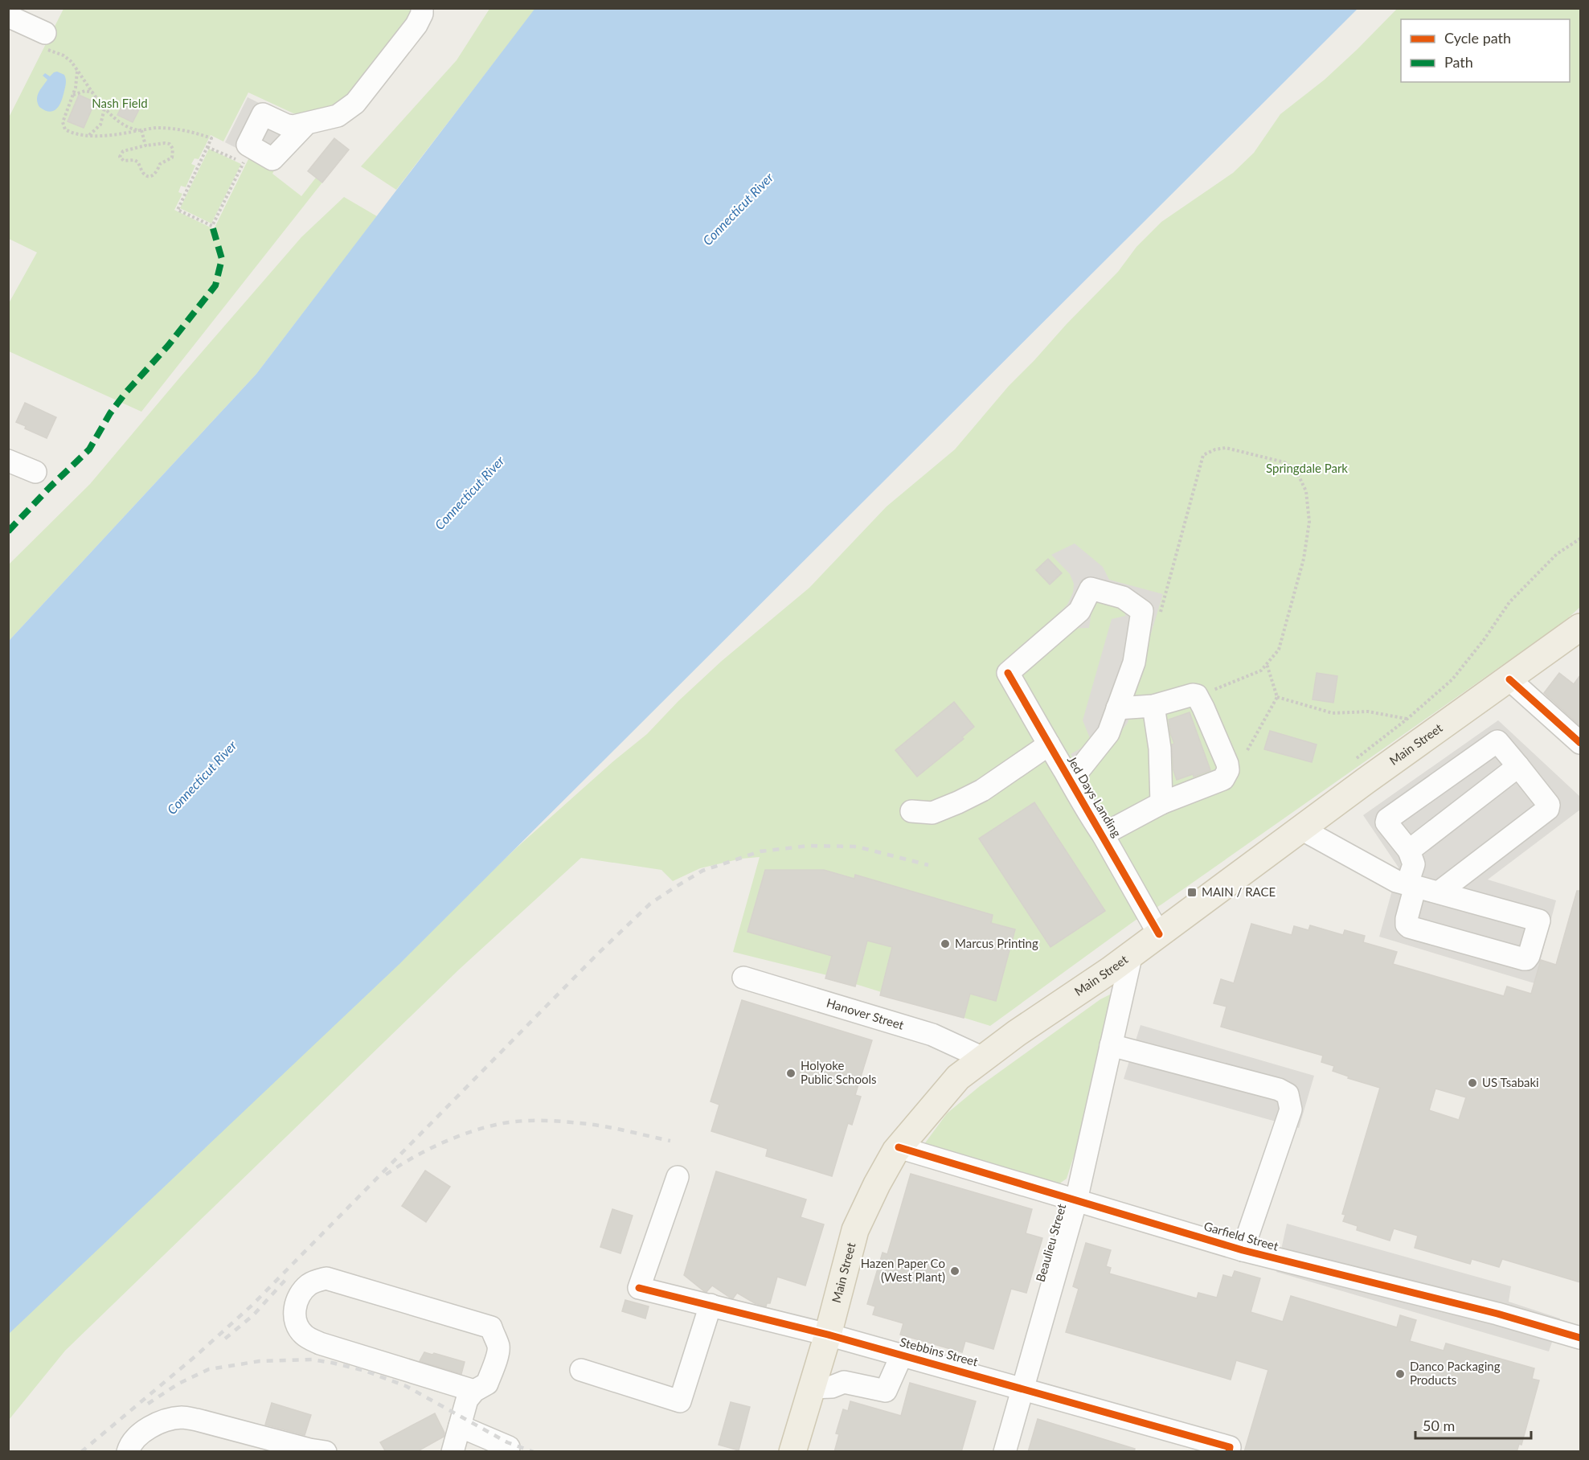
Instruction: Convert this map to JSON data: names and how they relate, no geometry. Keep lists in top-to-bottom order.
{
  "streets": {
    "main road": ["Main Street"],
    "street": [
      "Jed Days Landing",
      "Hanover Street",
      "Garfield Street",
      "Beaulieu Street",
      "Stebbins Street"
    ]
  },
  "crossings": [
    ["Main Street", "Jed Days Landing"],
    ["Main Street", "Hanover Street"],
    ["Main Street", "Garfield Street"],
    ["Main Street", "Beaulieu Street"],
    ["Main Street", "Stebbins Street"],
    ["Garfield Street", "Beaulieu Street"],
    ["Beaulieu Street", "Stebbins Street"]
  ],
  "water": ["Connecticut River"],
  "parks": ["Nash Field", "Springdale Park"],
  "places": {
    "transit": ["MAIN / RACE"],
    "other": [
      "Marcus Printing",
      "Holyoke Public Schools",
      "US Tsabaki",
      "Hazen Paper Co (West Plant)",
      "Danco Packaging Products"
    ]
  },
  "legend": ["Cycle path", "Path"],
  "scale_bar": "50 m"
}
